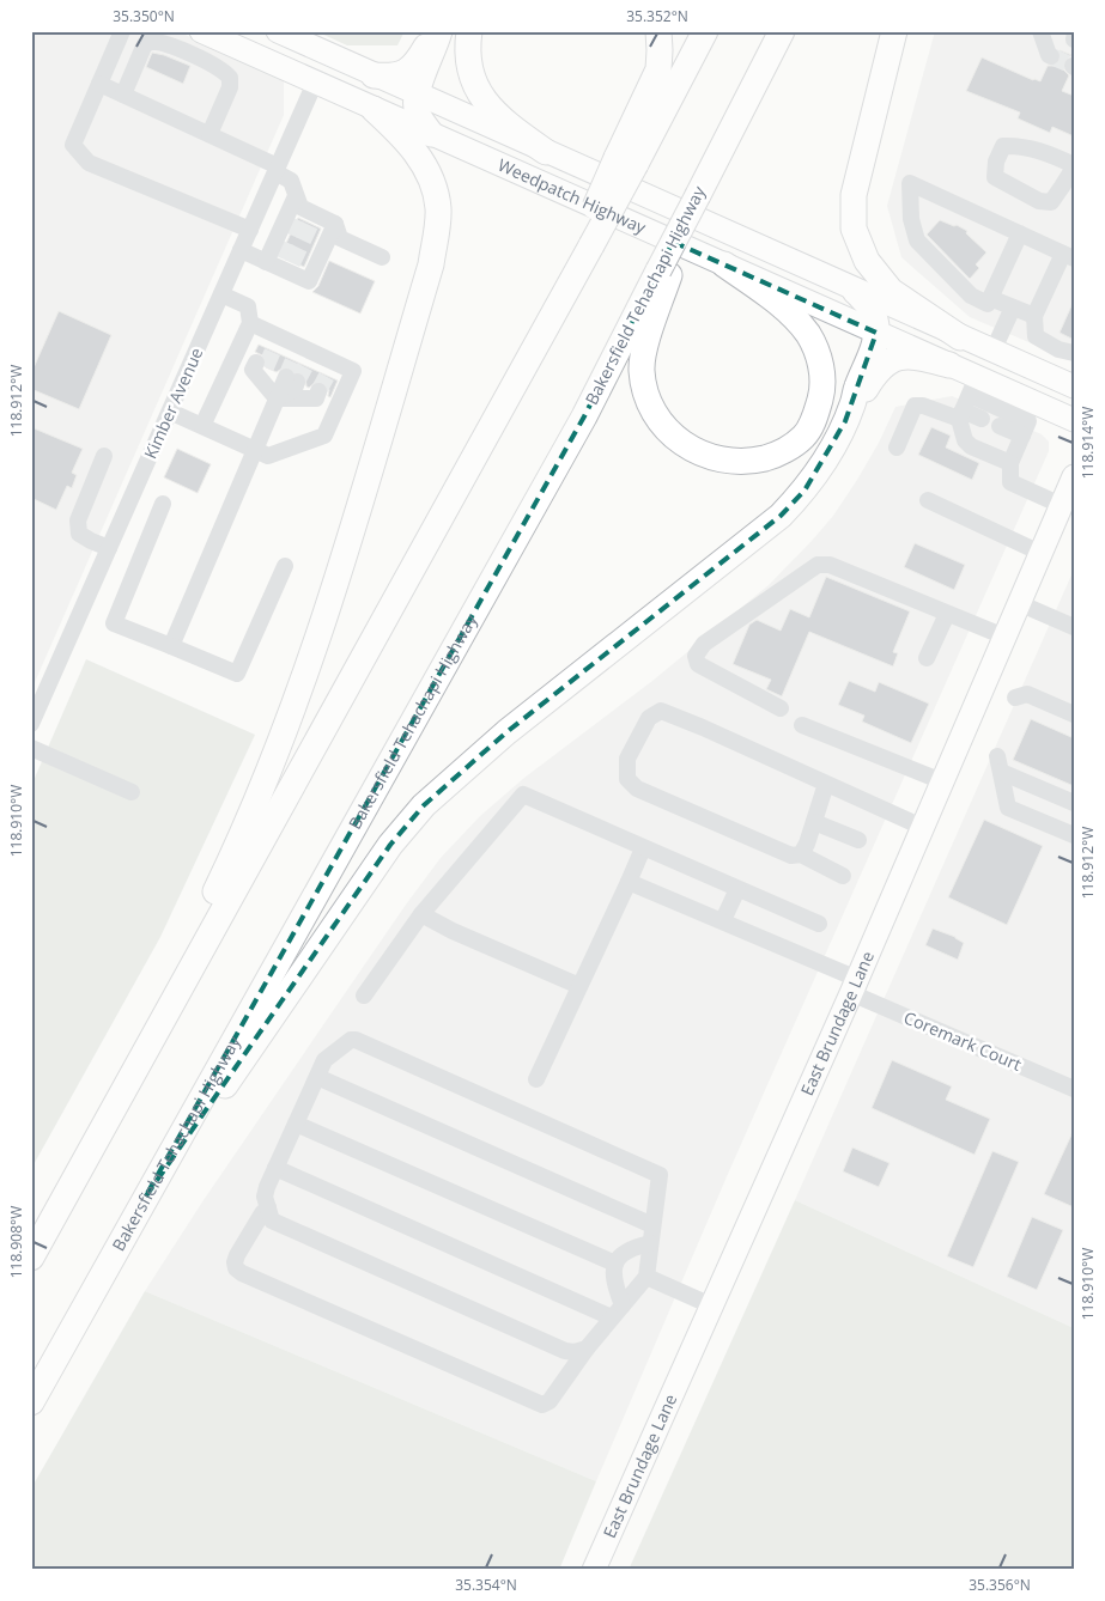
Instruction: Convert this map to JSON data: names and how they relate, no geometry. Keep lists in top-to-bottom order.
{
  "streets": {
    "highway": ["Bakersfield Tehachapi Highway"],
    "main road": ["Weedpatch Highway", "East Brundage Lane"],
    "street": ["Kimber Avenue", "Coremark Court"]
  },
  "crossings": [
    ["Weedpatch Highway", "Kimber Avenue"],
    ["East Brundage Lane", "Coremark Court"]
  ],
  "coordinates": [
    "35.350°N",
    "35.352°N",
    "118.912°W",
    "118.914°W",
    "118.910°W",
    "118.908°W",
    "35.354°N",
    "35.356°N"
  ]
}
